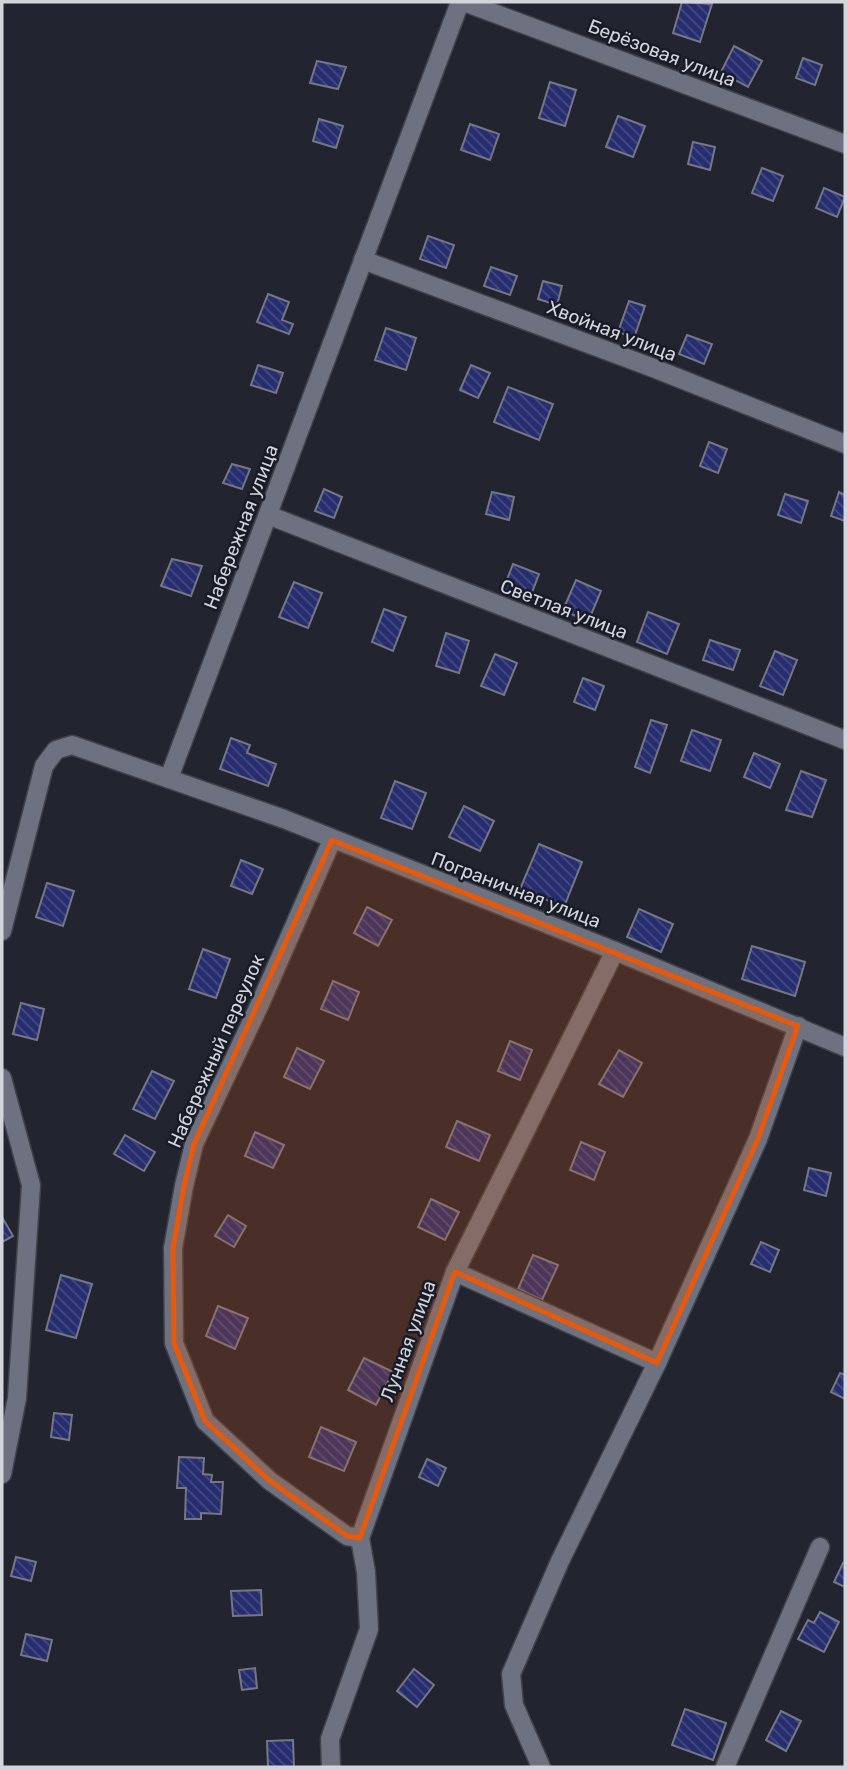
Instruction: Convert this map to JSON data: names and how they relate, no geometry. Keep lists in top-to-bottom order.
{
  "streets": {
    "street": [
      "Берёзовая улица",
      "Хвойная улица",
      "Набережная улица",
      "Светлая улица",
      "Пограничная улица",
      "Набережный переулок",
      "Лунная улица"
    ]
  },
  "crossings": [
    ["Берёзовая улица", "Набережная улица"],
    ["Хвойная улица", "Набережная улица"],
    ["Набережная улица", "Светлая улица"],
    ["Набережная улица", "Пограничная улица"],
    ["Пограничная улица", "Набережный переулок"],
    ["Пограничная улица", "Лунная улица"],
    ["Набережный переулок", "Лунная улица"]
  ]
}
